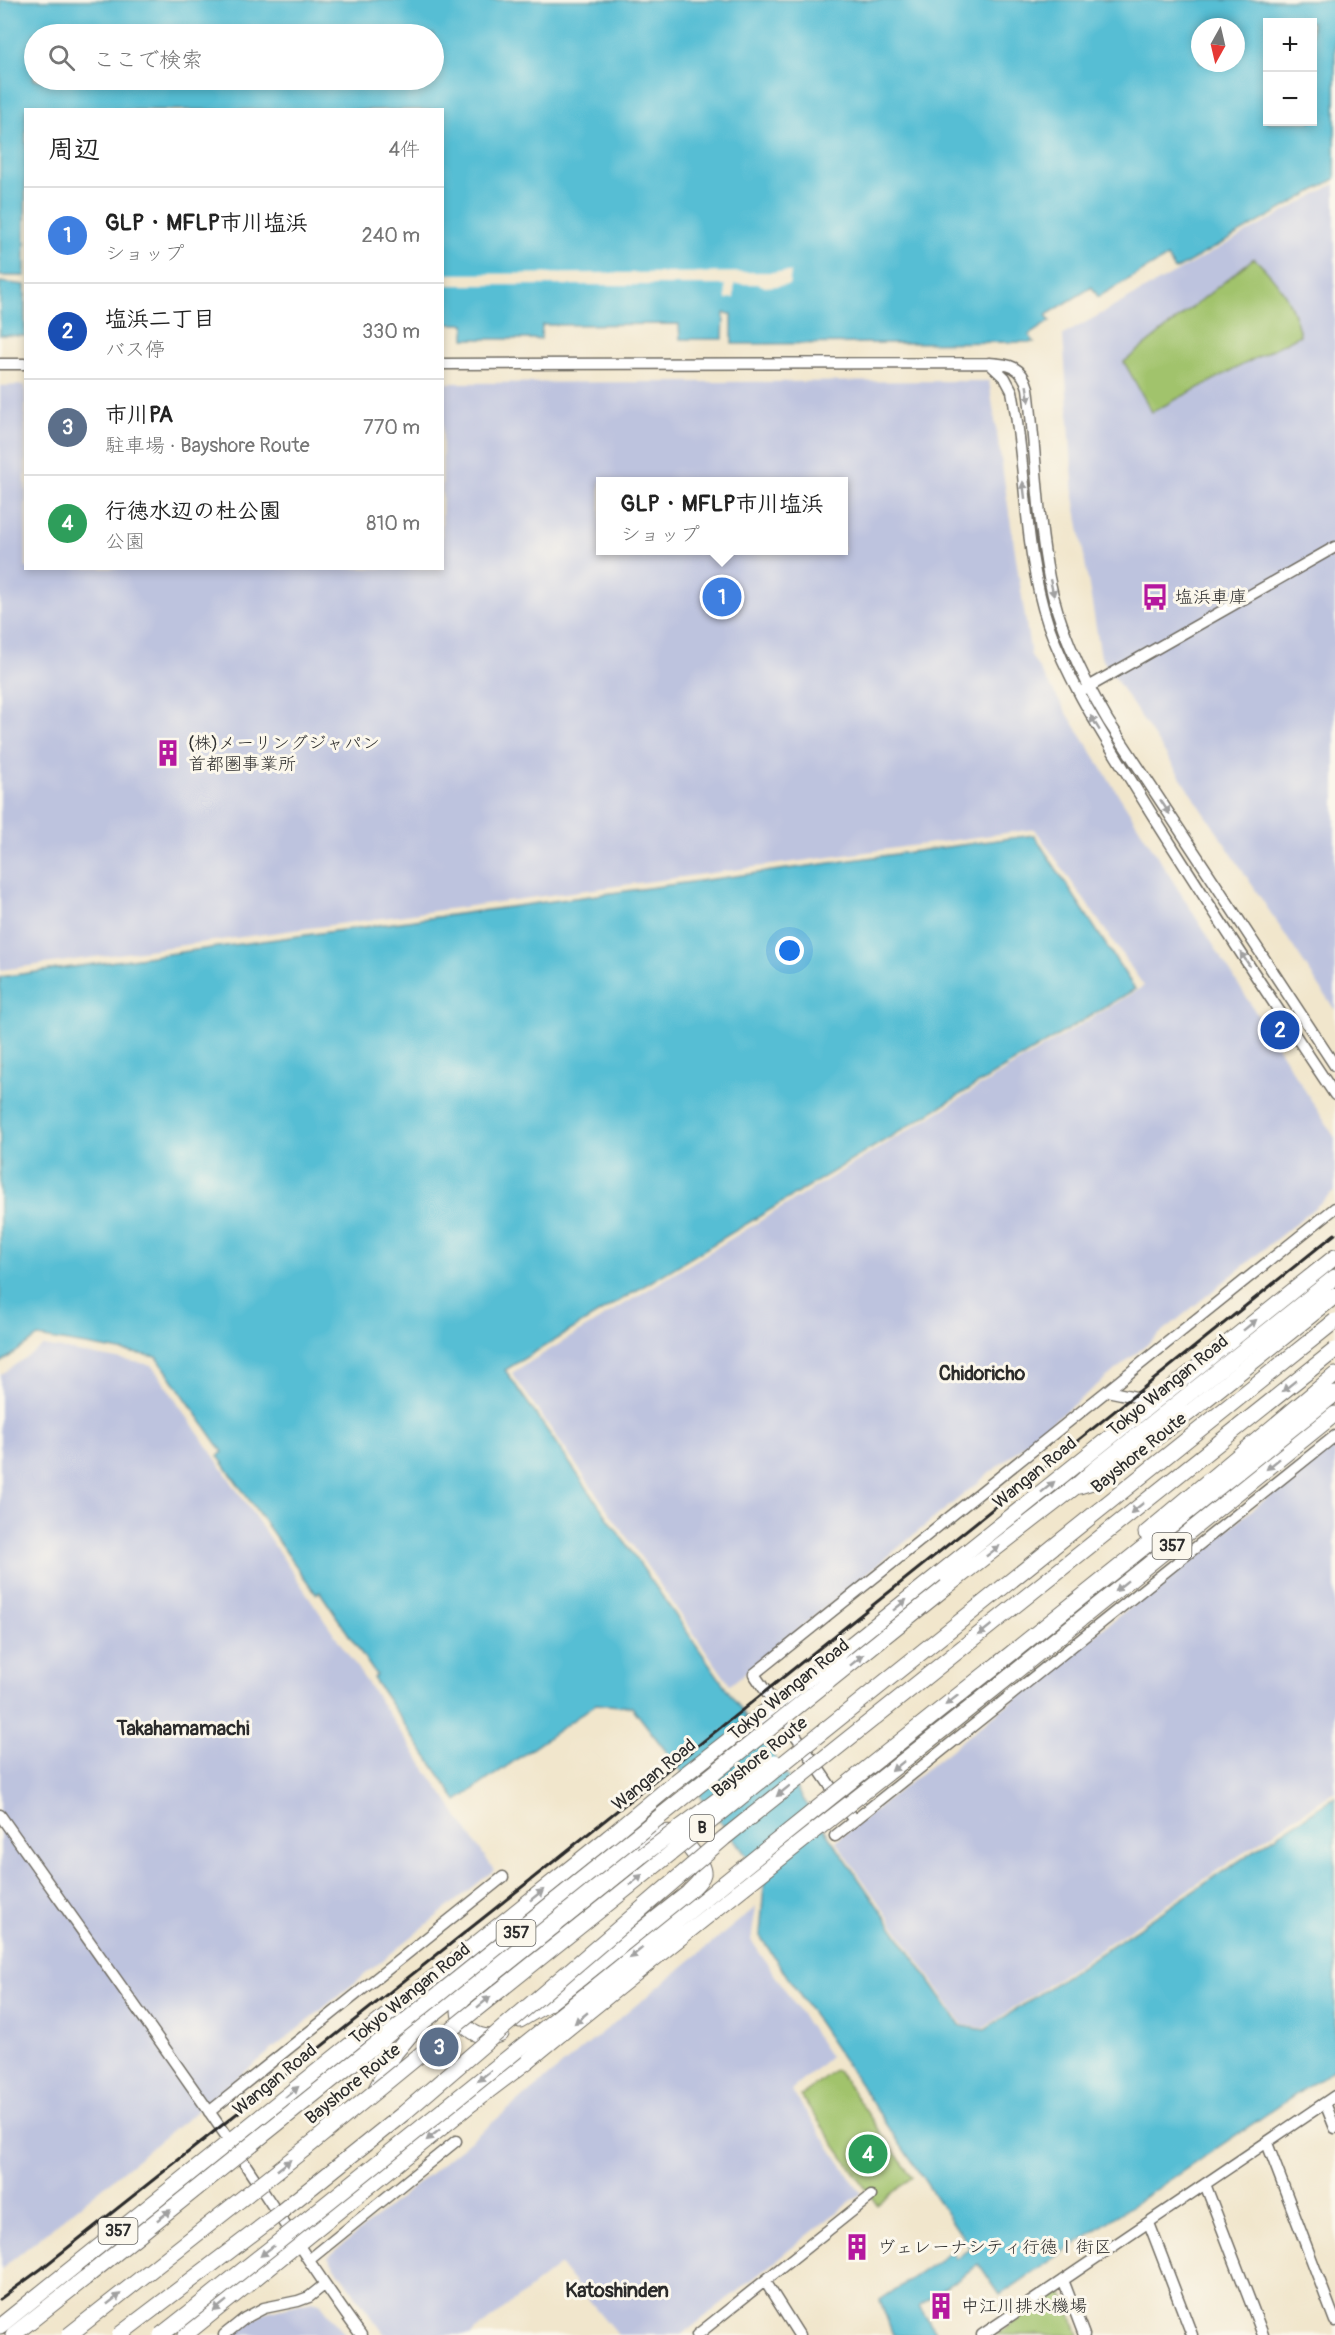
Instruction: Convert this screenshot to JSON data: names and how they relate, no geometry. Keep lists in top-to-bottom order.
{
  "streets": {
    "highway": [
      "Tokyo Wangan Road",
      "Bayshore Route",
      "Wangan Road",
      "357",
      "B"
    ]
  },
  "crossings": [
    ["Tokyo Wangan Road", "Wangan Road"]
  ],
  "districts": ["Chidoricho", "Takahamamachi", "Katoshinden"],
  "places": {
    "bus stop": ["塩浜車庫"],
    "building": ["(株)メーリングジャパン 首都圏事業所", "ヴェレーナシティ行徳Ⅰ街区", "中江川排水機場"]
  },
  "north": "bottom",
  "page": {
    "map_buttons": ["+", "−"],
    "search": "ここで検索",
    "heading": ["周辺", "4件"],
    "list": [
      {
        "mark": "1",
        "name": "GLP・MFLP市川塩浜",
        "note": "ショップ",
        "value": "240 m"
      },
      {
        "mark": "2",
        "name": "塩浜二丁目",
        "note": "バス停",
        "value": "330 m"
      },
      {
        "mark": "3",
        "name": "市川PA",
        "note": "駐車場 · Bayshore Route",
        "value": "770 m"
      },
      {
        "mark": "4",
        "name": "行徳水辺の杜公園",
        "note": "公園",
        "value": "810 m"
      }
    ],
    "popup": ["GLP・MFLP市川塩浜", "ショップ"],
    "pins": [
      "1",
      "2",
      "3",
      "4"
    ]
  }
}
